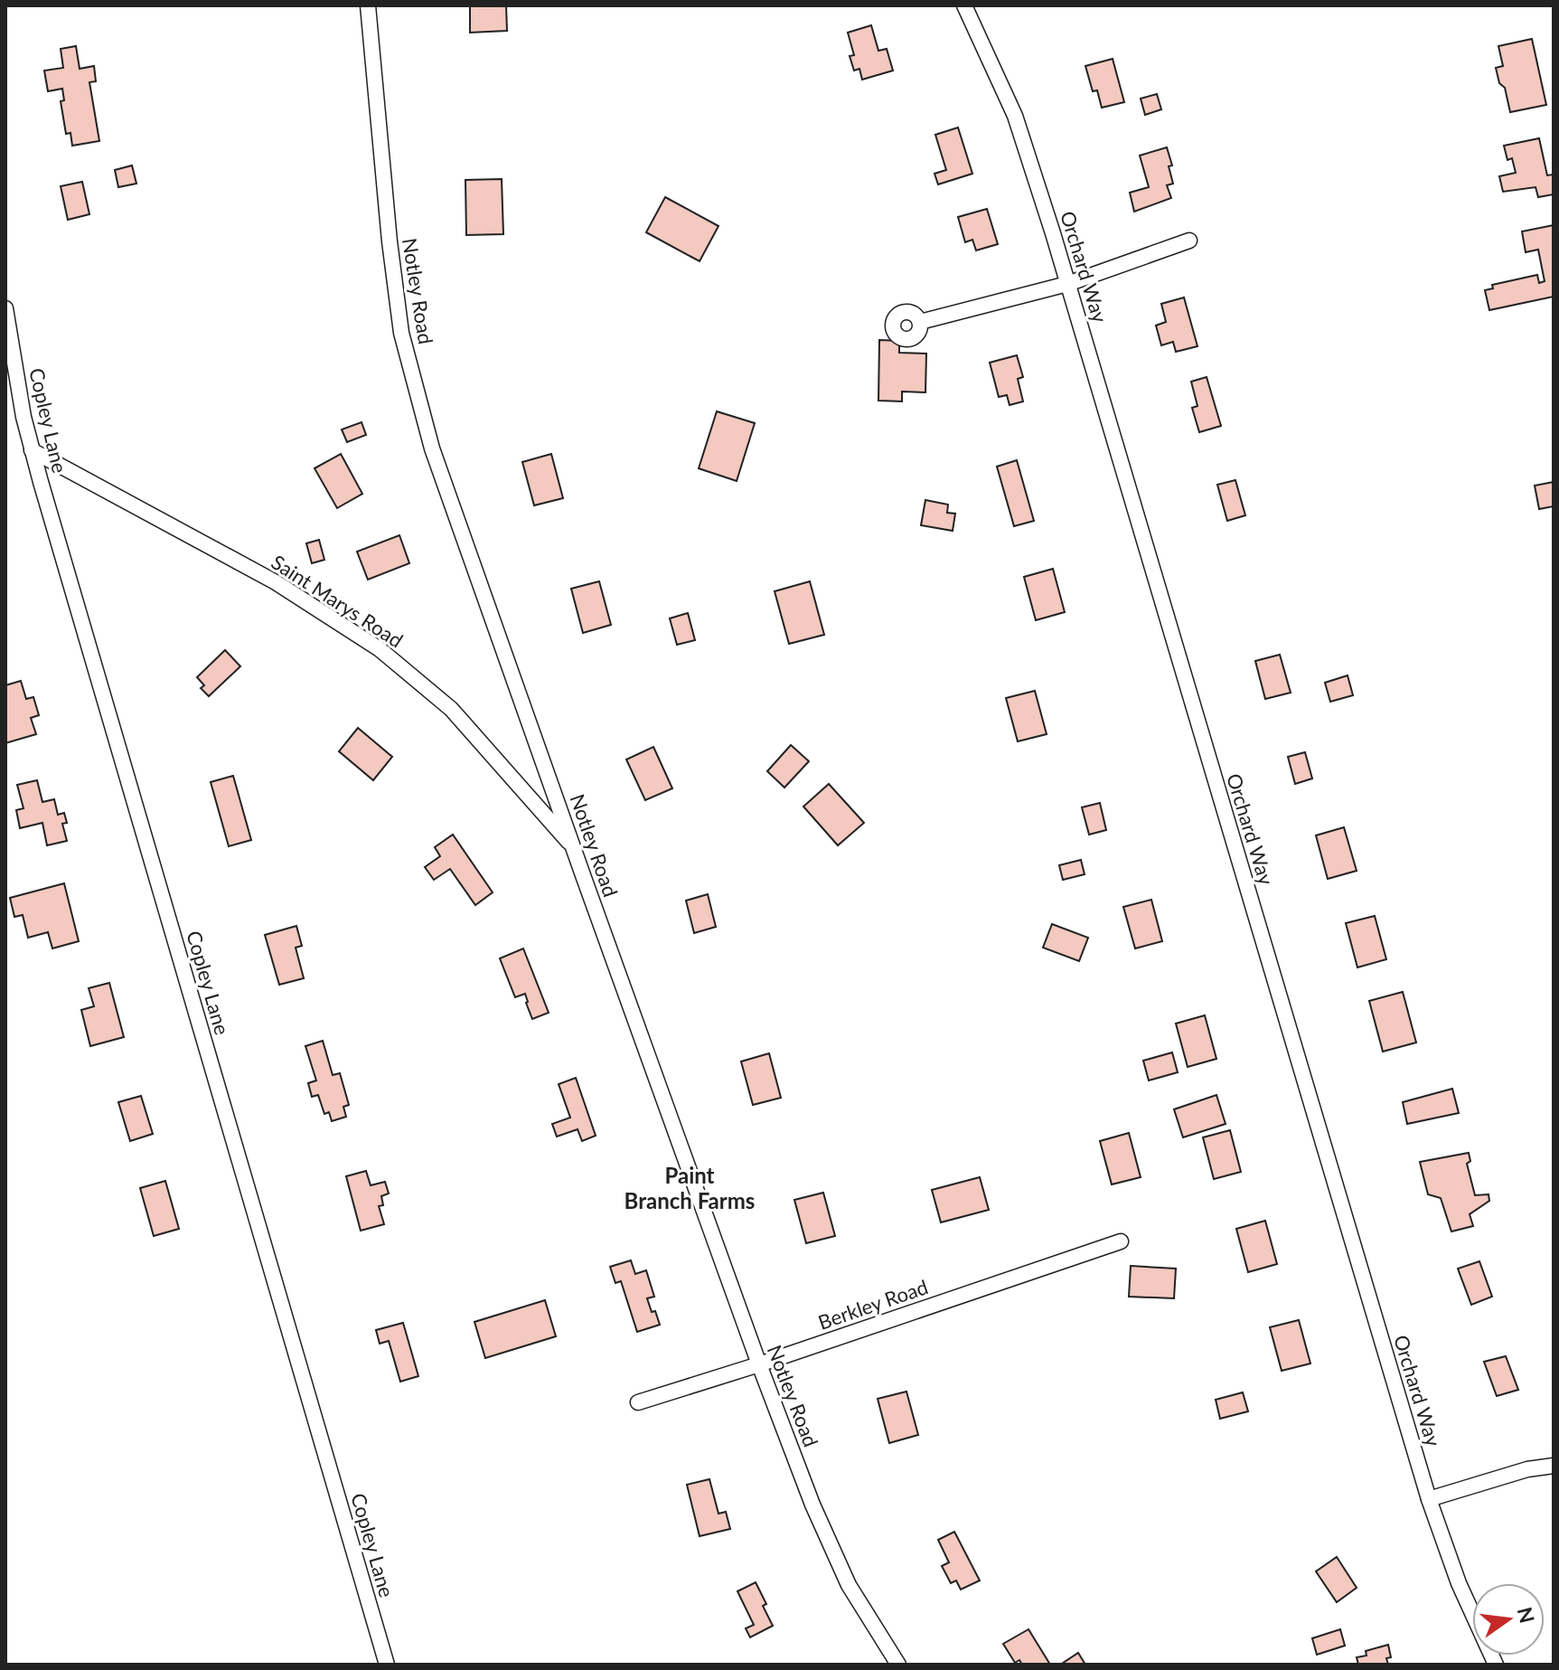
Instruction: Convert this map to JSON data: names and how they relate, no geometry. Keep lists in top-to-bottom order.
{
  "streets": {
    "street": [
      "Orchard Way",
      "Notley Road",
      "Copley Lane",
      "Saint Marys Road",
      "Berkley Road"
    ]
  },
  "crossings": [
    ["Notley Road", "Saint Marys Road"],
    ["Notley Road", "Berkley Road"],
    ["Copley Lane", "Saint Marys Road"]
  ],
  "districts": ["Paint Branch Farms"],
  "north": "right"
}
